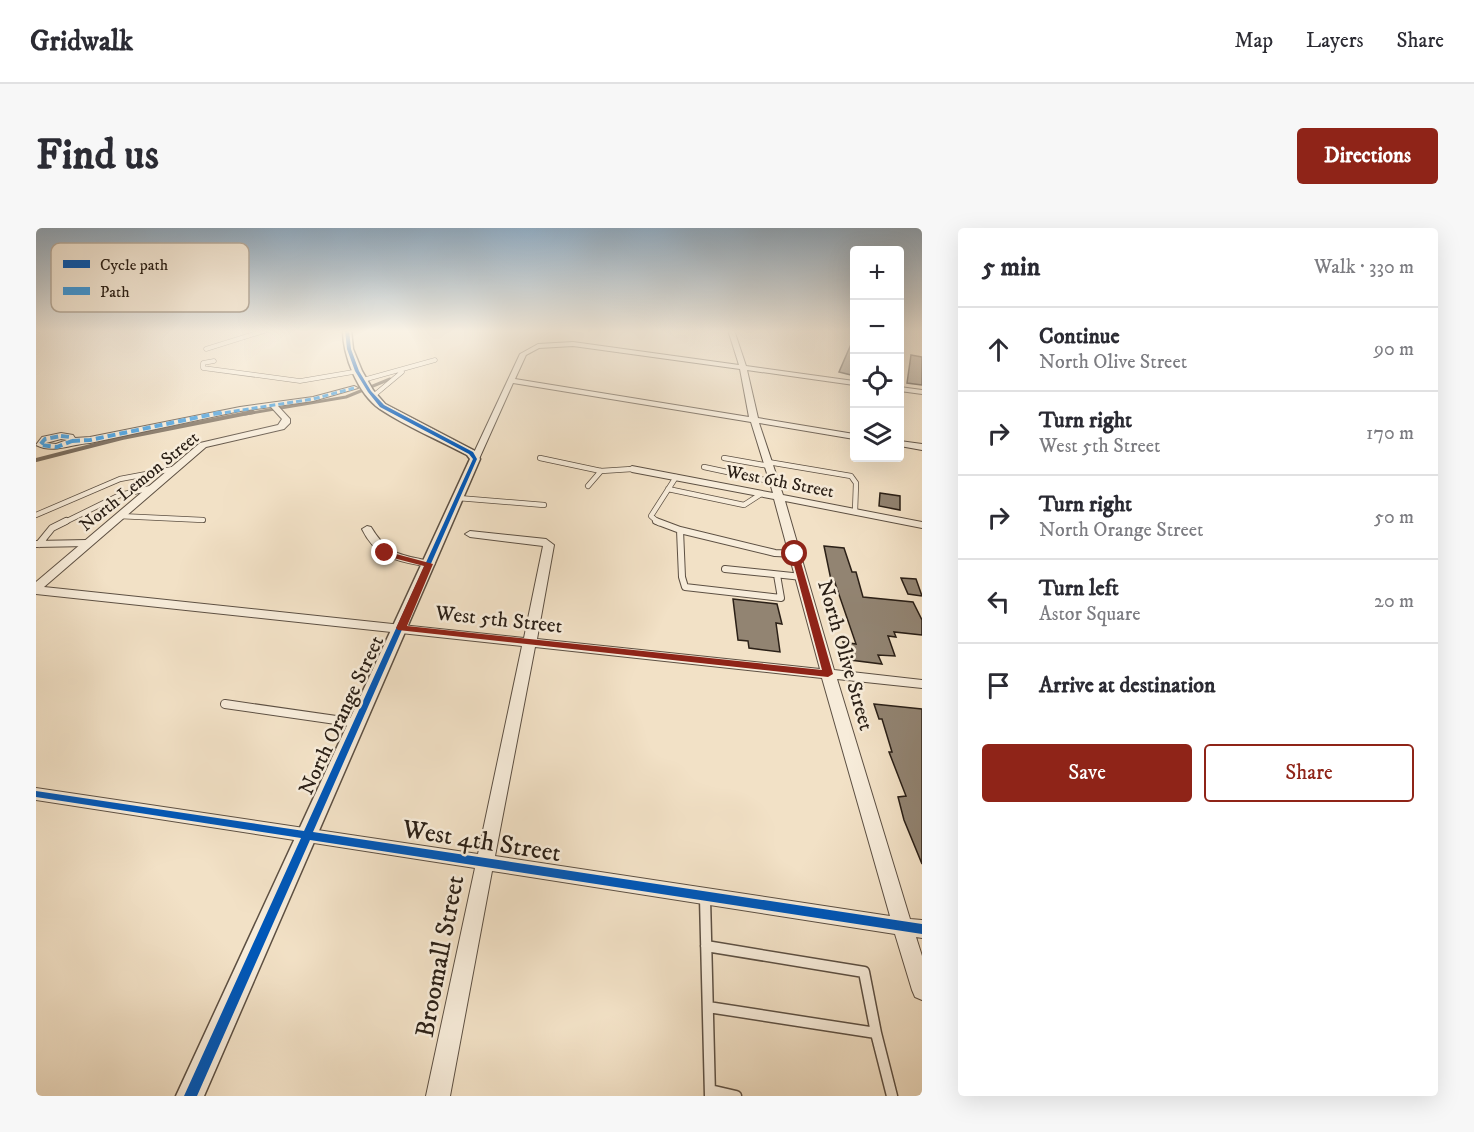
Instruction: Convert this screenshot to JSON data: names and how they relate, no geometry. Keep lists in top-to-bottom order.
{
  "streets": {
    "street": [
      "North Lemon Street",
      "West 6th Street",
      "West 5th Street",
      "North Olive Street",
      "North Orange Street",
      "West 4th Street",
      "Broomall Street"
    ]
  },
  "crossings": [
    ["North Lemon Street", "West 5th Street"],
    ["West 6th Street", "North Olive Street"],
    ["West 5th Street", "North Olive Street"],
    ["West 5th Street", "North Orange Street"],
    ["West 5th Street", "Broomall Street"],
    ["North Olive Street", "West 4th Street"],
    ["North Orange Street", "West 4th Street"],
    ["West 4th Street", "Broomall Street"]
  ],
  "legend": ["Cycle path", "Path"],
  "page": {
    "header": "Gridwalk",
    "nav": ["Map", "Layers", "Share"],
    "buttons": [
      "Directions",
      ["Save", "Share"]
    ],
    "title": "Find us",
    "heading": ["5 min", "Walk · 330 m"],
    "map_buttons": ["+", "−"],
    "list": [
      ["Continue", "North Olive Street", "90 m"],
      ["Turn right", "West 5th Street", "170 m"],
      ["Turn right", "North Orange Street", "50 m"],
      ["Turn left", "Astor Square", "20 m"],
      "Arrive at destination"
    ]
  }
}
